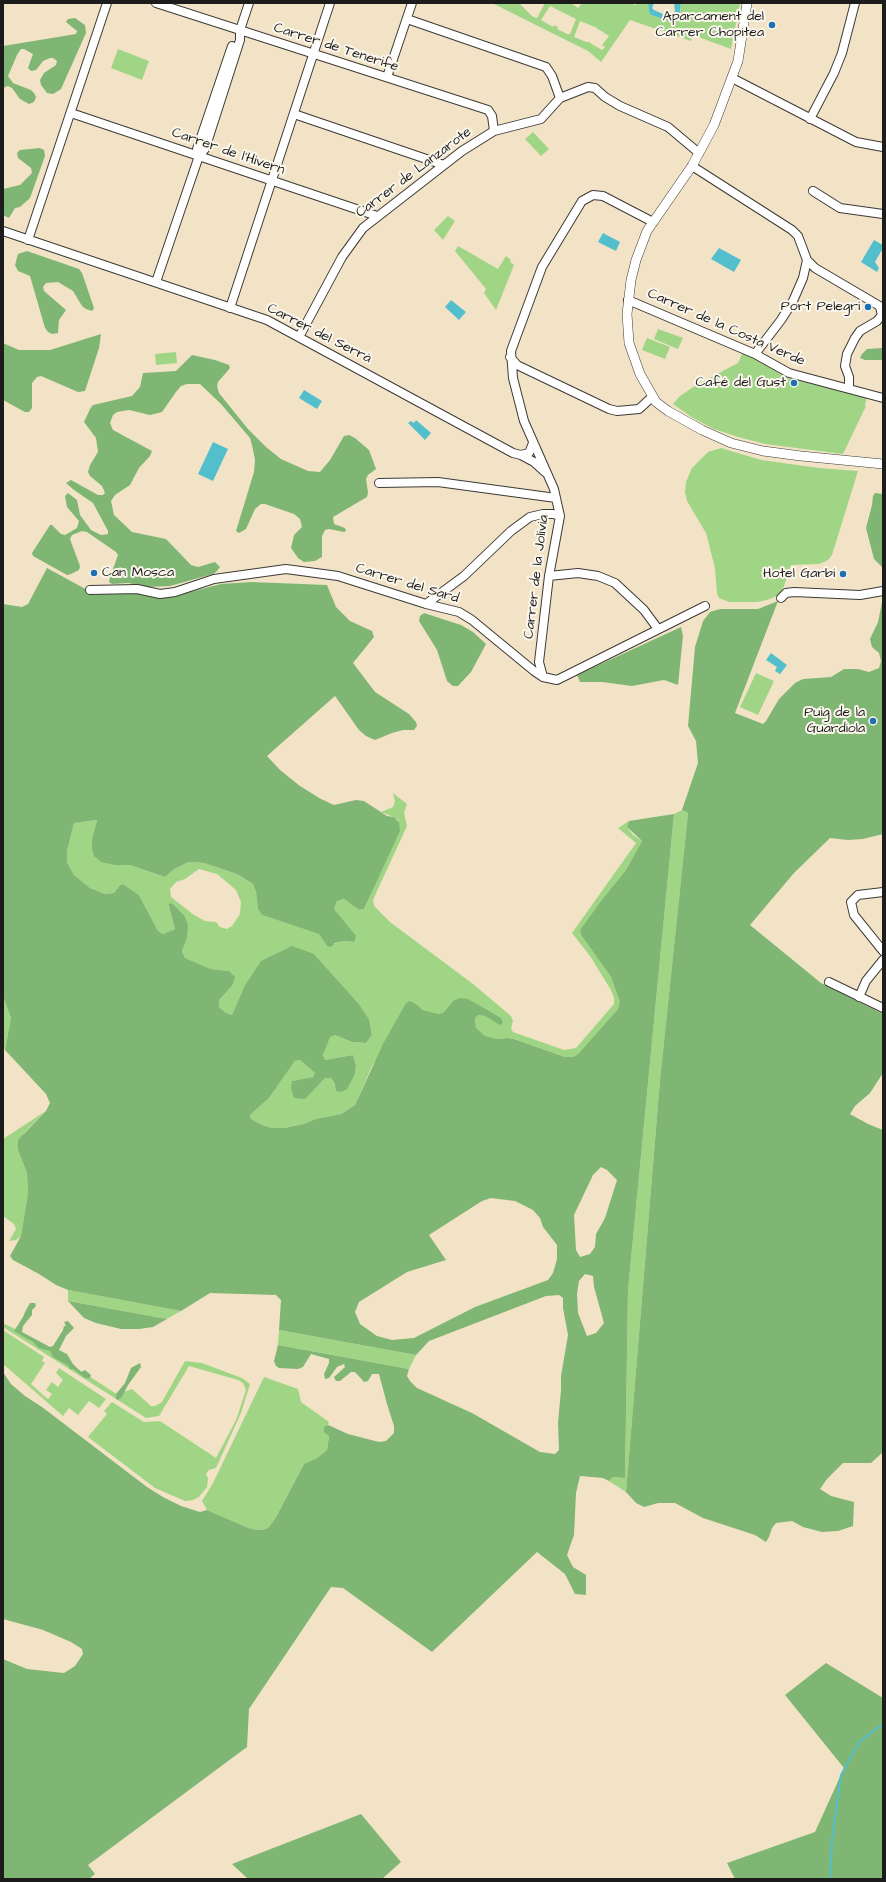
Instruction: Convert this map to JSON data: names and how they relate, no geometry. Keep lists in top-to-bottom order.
{
  "streets": {
    "street": [
      "Carrer de Tenerife",
      "Carrer de l'Hivern",
      "Carrer de Lanzarote",
      "Carrer de la Costa Verde",
      "Carrer del Serrà",
      "Carrer de la Jolívia",
      "Carrer del Sard"
    ]
  },
  "crossings": [
    ["Carrer de Tenerife", "Carrer de Lanzarote"],
    ["Carrer de l'Hivern", "Carrer de Lanzarote"],
    ["Carrer de Lanzarote", "Carrer del Serrà"],
    ["Carrer del Serrà", "Carrer de la Jolívia"],
    ["Carrer de la Jolívia", "Carrer del Sard"]
  ],
  "places": [
    "Aparcament del Carrer Chopitea",
    "Port Pelegrí",
    "Café del Gust",
    "Can Mosca",
    "Hotel Garbí",
    "Puig de la Guardiola"
  ]
}
